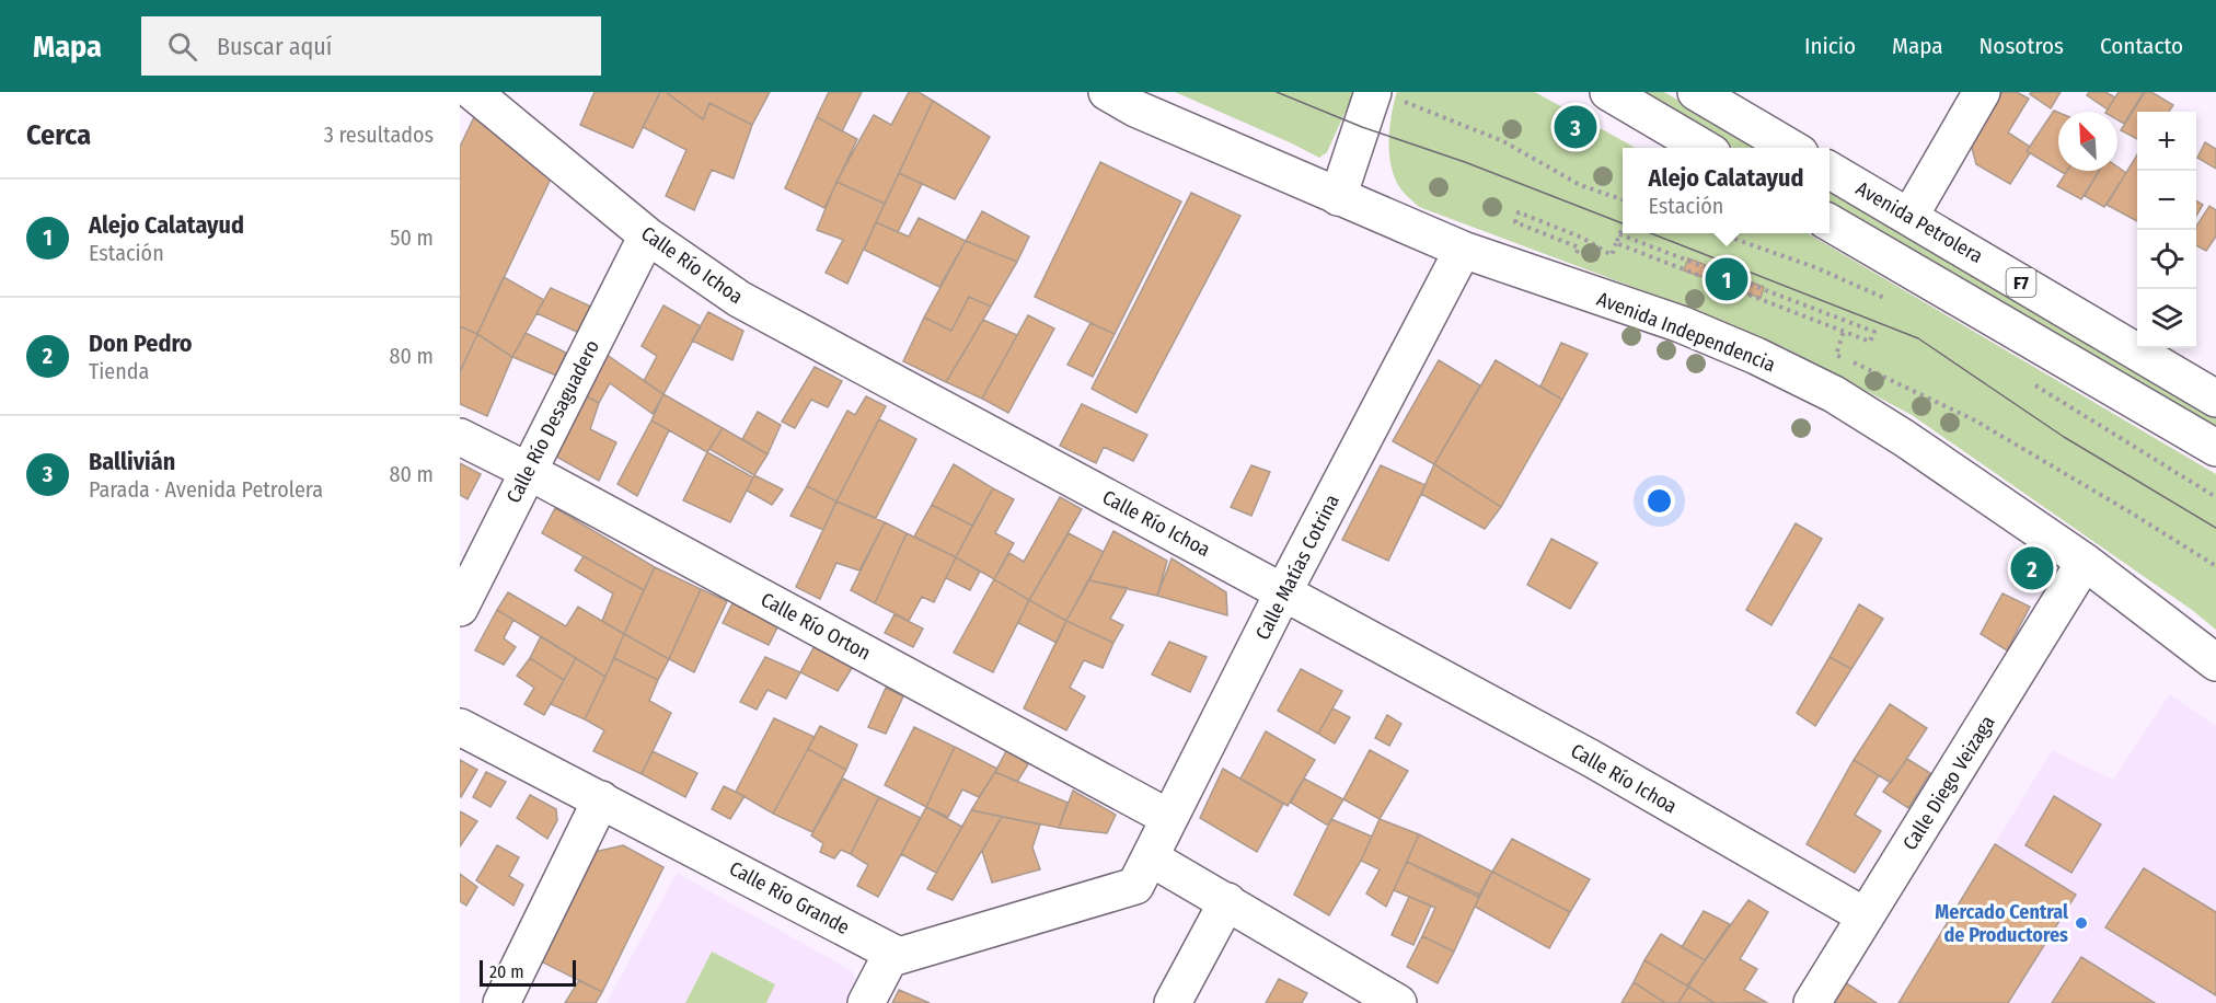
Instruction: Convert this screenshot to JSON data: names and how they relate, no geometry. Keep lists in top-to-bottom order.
{
  "streets": {
    "main road": [
      "Avenida Petrolera",
      "Calle Río Ichoa",
      "F7",
      "Avenida Independencia",
      "Calle Río Desaguadero",
      "Calle Matías Cotrina",
      "Calle Río Orton",
      "Calle Diego Veizaga",
      "Calle Río Grande"
    ]
  },
  "crossings": [
    ["Calle Río Ichoa", "Calle Río Desaguadero"],
    ["Calle Río Ichoa", "Calle Matías Cotrina"],
    ["Calle Río Ichoa", "Calle Diego Veizaga"],
    ["Avenida Independencia", "Calle Matías Cotrina"],
    ["Avenida Independencia", "Calle Diego Veizaga"],
    ["Calle Río Desaguadero", "Calle Río Orton"],
    ["Calle Matías Cotrina", "Calle Río Orton"]
  ],
  "places": ["Mercado Central de Productores"],
  "scale_bar": "20 m",
  "north": "top left",
  "page": {
    "header": "Mapa",
    "search": "Buscar aquí",
    "nav": [
      "Inicio",
      "Mapa",
      "Nosotros",
      "Contacto"
    ],
    "heading": ["Cerca", "3 resultados"],
    "pins": ["3", "1", "2"],
    "map_buttons": ["+", "−"],
    "popup": ["Alejo Calatayud", "Estación"],
    "list": [
      {
        "mark": "1",
        "name": "Alejo Calatayud",
        "note": "Estación",
        "value": "50 m"
      },
      {
        "mark": "2",
        "name": "Don Pedro",
        "note": "Tienda",
        "value": "80 m"
      },
      {
        "mark": "3",
        "name": "Ballivián",
        "note": "Parada · Avenida Petrolera",
        "value": "80 m"
      }
    ],
    "scale": "20 m"
  }
}
